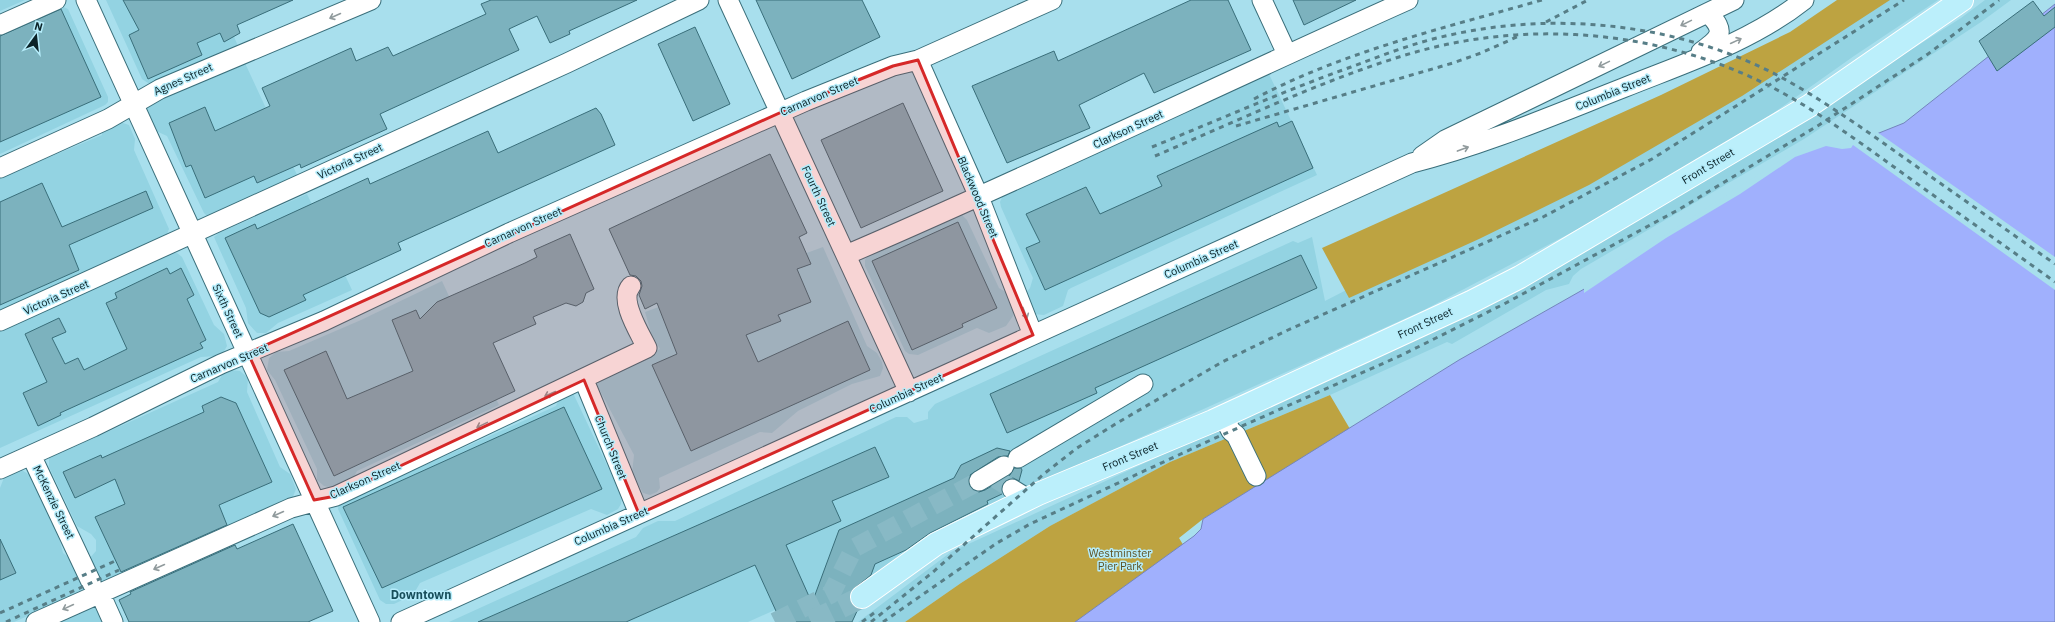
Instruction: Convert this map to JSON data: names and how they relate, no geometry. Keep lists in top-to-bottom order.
{
  "streets": {
    "main road": ["Front Street"],
    "street": [
      "Agnes Street",
      "Columbia Street",
      "Carnarvon Street",
      "Clarkson Street",
      "Victoria Street",
      "Fourth Street",
      "Blackwood Street",
      "Sixth Street",
      "Church Street",
      "McKenzie Street"
    ]
  },
  "crossings": [
    ["Agnes Street", "Sixth Street"],
    ["Columbia Street", "Fourth Street"],
    ["Columbia Street", "Blackwood Street"],
    ["Columbia Street", "Church Street"],
    ["Carnarvon Street", "Fourth Street"],
    ["Carnarvon Street", "Blackwood Street"],
    ["Carnarvon Street", "Sixth Street"],
    ["Carnarvon Street", "McKenzie Street"],
    ["Clarkson Street", "Fourth Street"],
    ["Clarkson Street", "Blackwood Street"],
    ["Clarkson Street", "Sixth Street"],
    ["Clarkson Street", "Church Street"],
    ["Clarkson Street", "McKenzie Street"],
    ["Victoria Street", "Sixth Street"]
  ],
  "one_way": ["Agnes Street", "Clarkson Street", "Blackwood Street"],
  "districts": ["Downtown"],
  "parks": ["Westminster Pier Park"],
  "north": "top"
}
